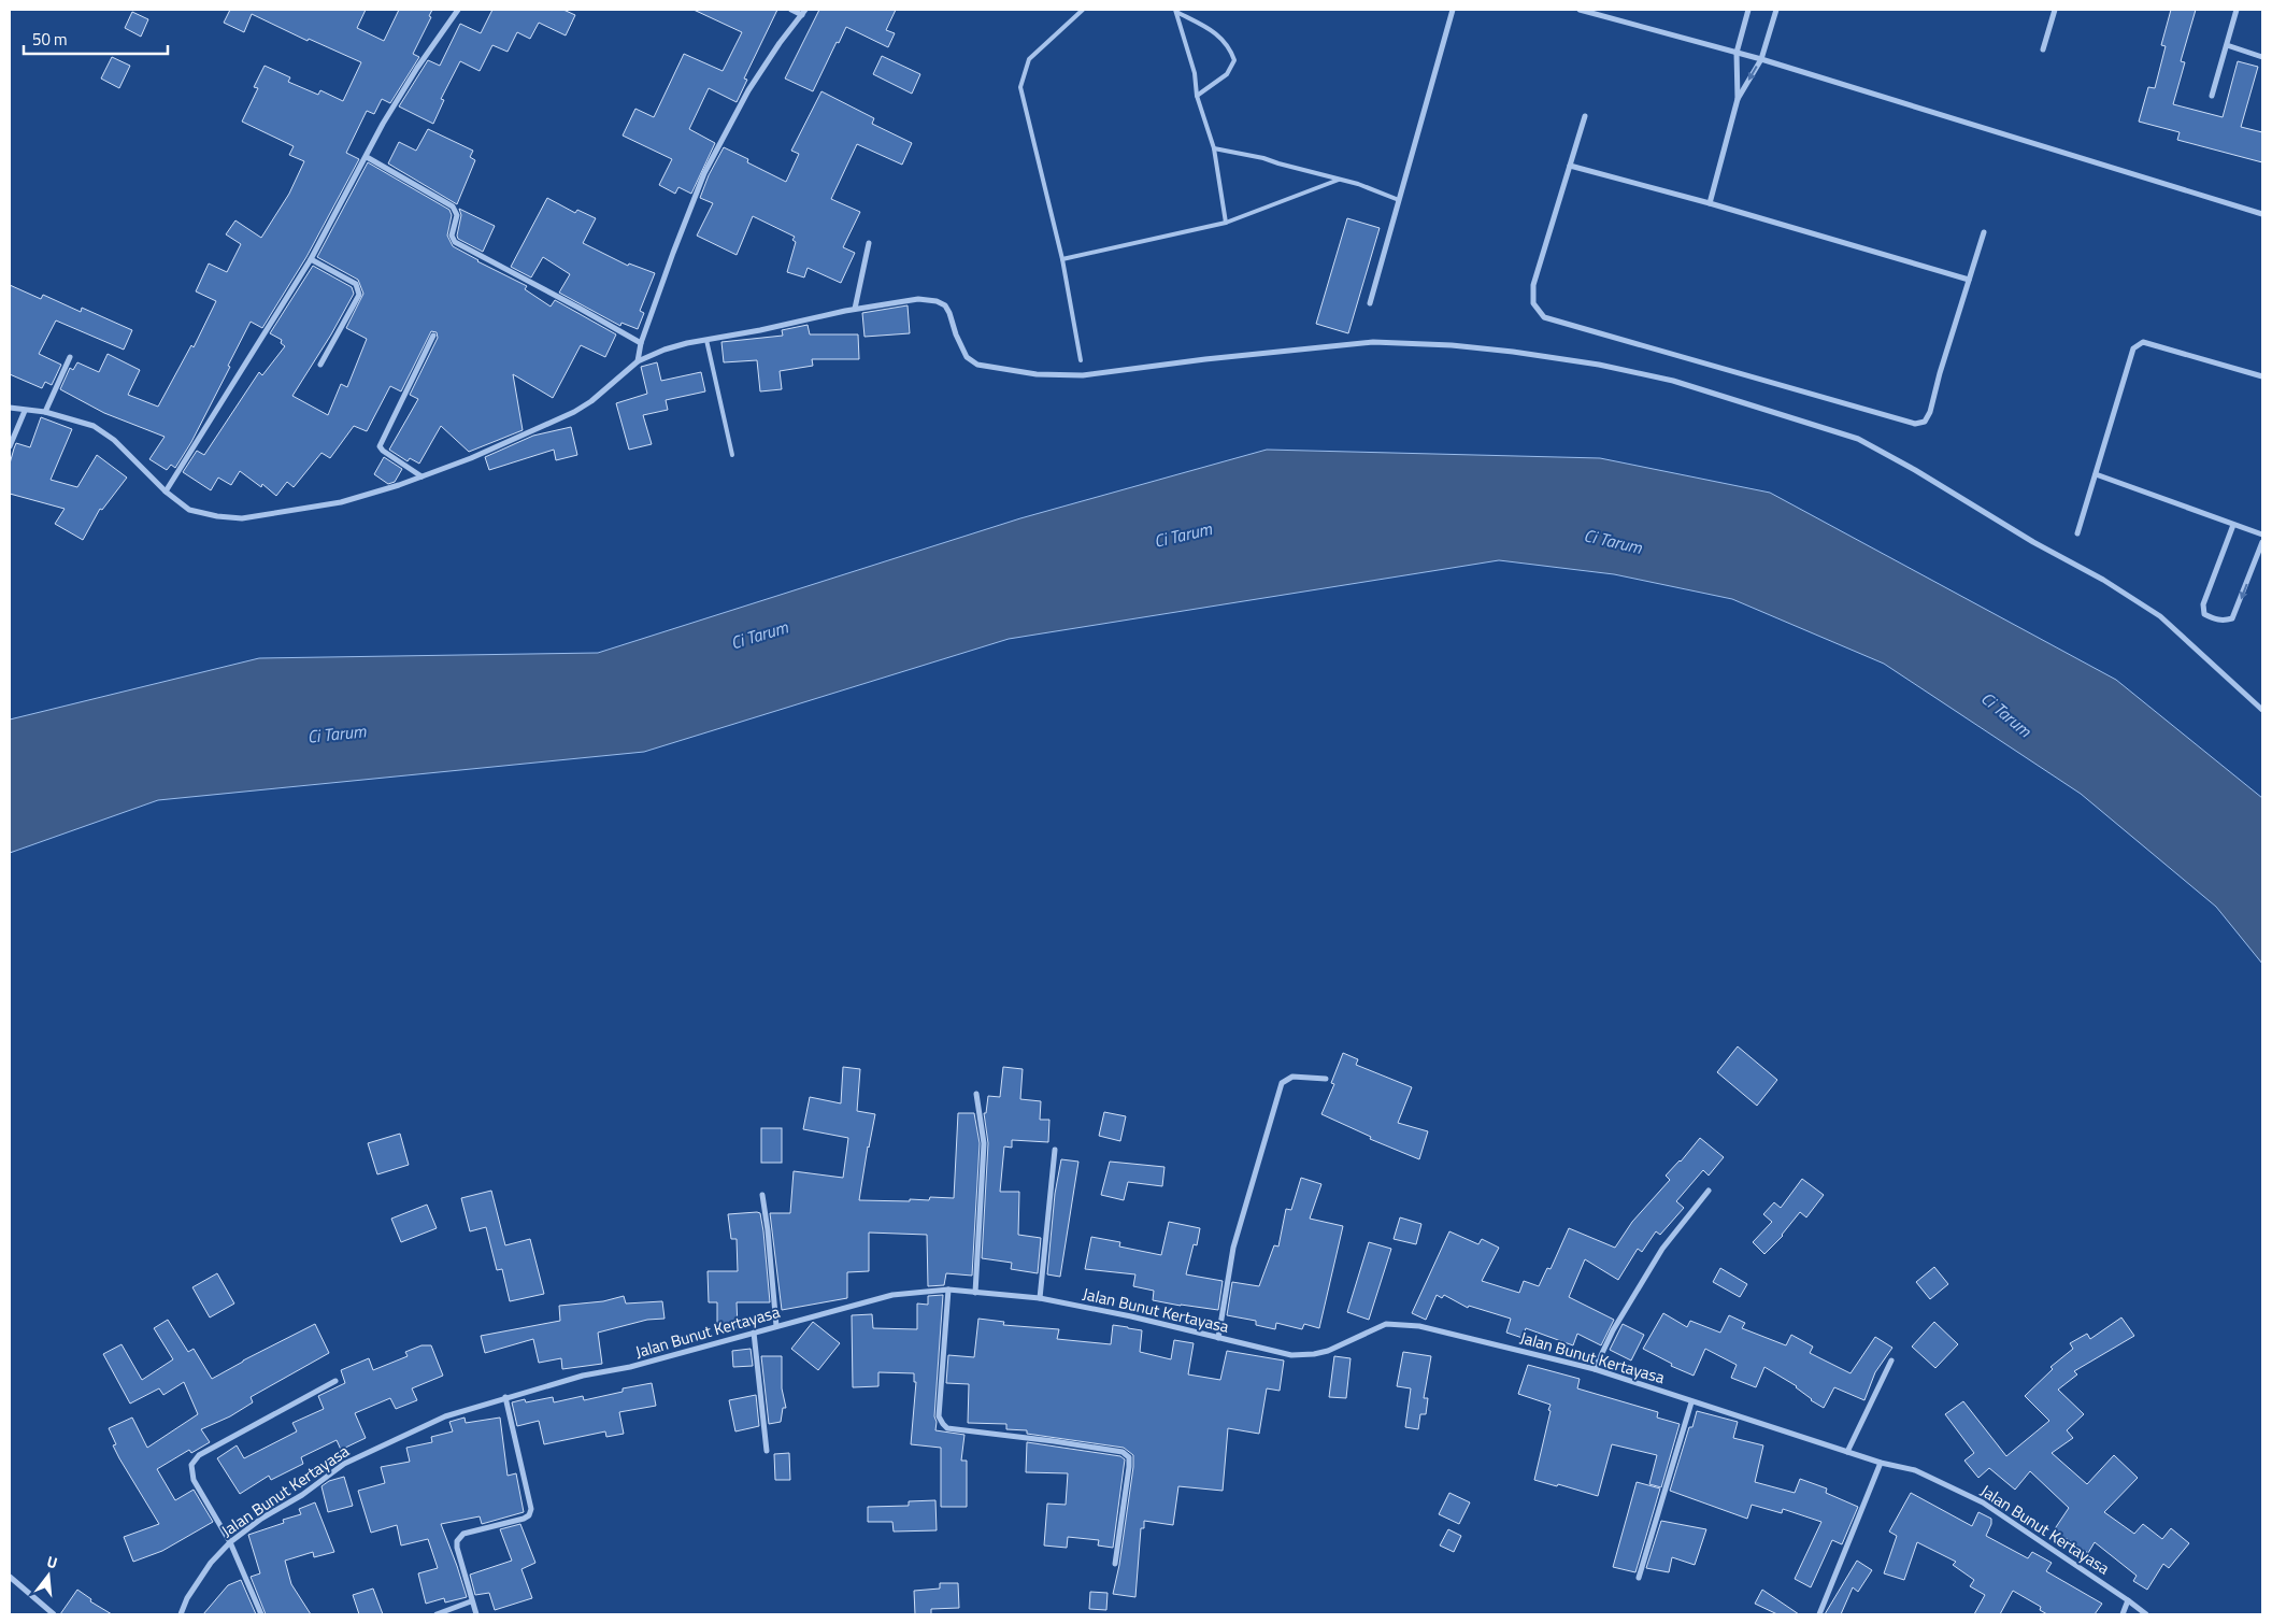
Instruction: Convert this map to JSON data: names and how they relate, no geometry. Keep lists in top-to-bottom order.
{
  "streets": {
    "street": ["Jalan Bunut Kertayasa"]
  },
  "water": ["Ci Tarum"],
  "scale_bar": "50 m",
  "north": "top"
}
